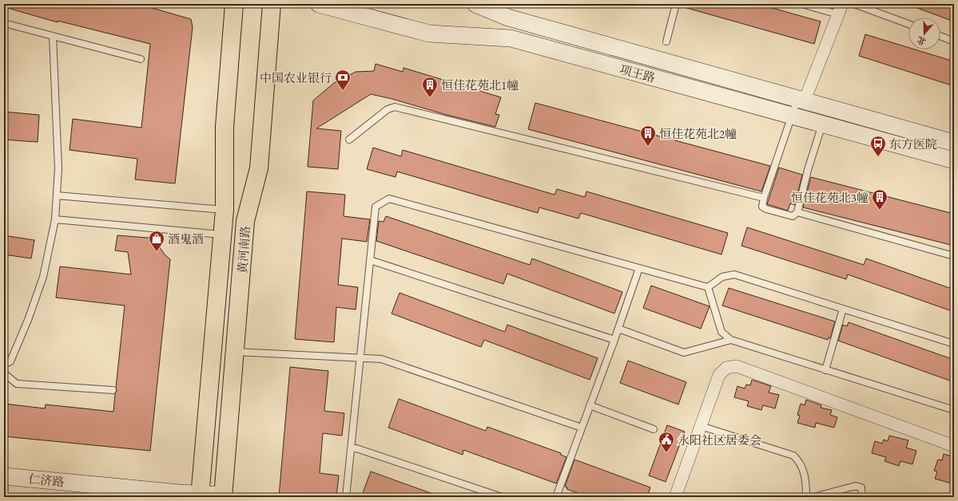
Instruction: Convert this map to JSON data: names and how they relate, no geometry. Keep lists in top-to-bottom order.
{
  "streets": {
    "main road": ["项王路", "黄河南路", "仁济路"]
  },
  "crossings": [
    ["黄河南路", "仁济路"]
  ],
  "places": {
    "bank": ["中国农业银行"],
    "building": ["恒佳花苑北1幢", "恒佳花苑北2幢", "恒佳花苑北3幢"],
    "bus stop": ["东方医院"],
    "shop": ["酒鬼酒"],
    "public building": ["永阳社区居委会"]
  },
  "north": "bottom"
}
